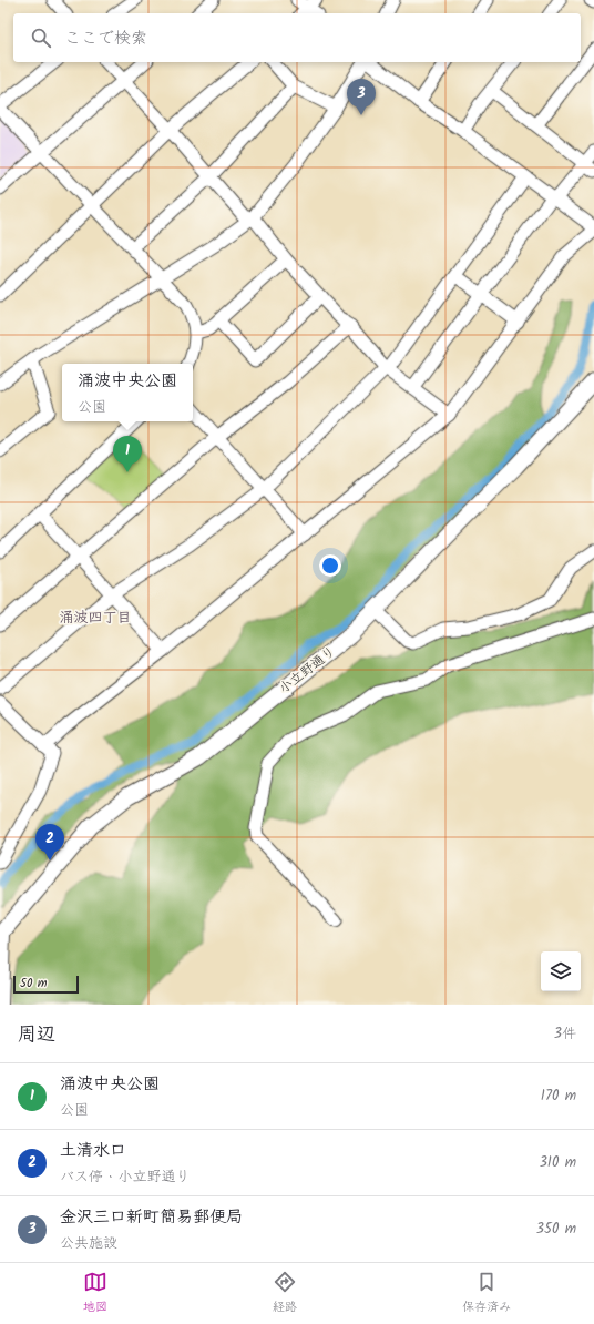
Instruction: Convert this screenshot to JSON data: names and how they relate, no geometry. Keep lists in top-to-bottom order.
{
  "streets": {
    "main road": ["小立野通り"]
  },
  "districts": ["涌波四丁目"],
  "scale_bar": "50 m",
  "page": {
    "search": "ここで検索",
    "pins": ["3", "1", "2"],
    "popup": ["涌波中央公園", "公園"],
    "scale": "50 m",
    "heading": ["周辺", "3件"],
    "list": [
      {
        "mark": "1",
        "name": "涌波中央公園",
        "note": "公園",
        "value": "170 m"
      },
      {
        "mark": "2",
        "name": "土清水口",
        "note": "バス停 · 小立野通り",
        "value": "310 m"
      },
      {
        "mark": "3",
        "name": "金沢三口新町簡易郵便局",
        "note": "公共施設",
        "value": "350 m"
      }
    ],
    "nav": ["地図", "経路", "保存済み"]
  }
}
